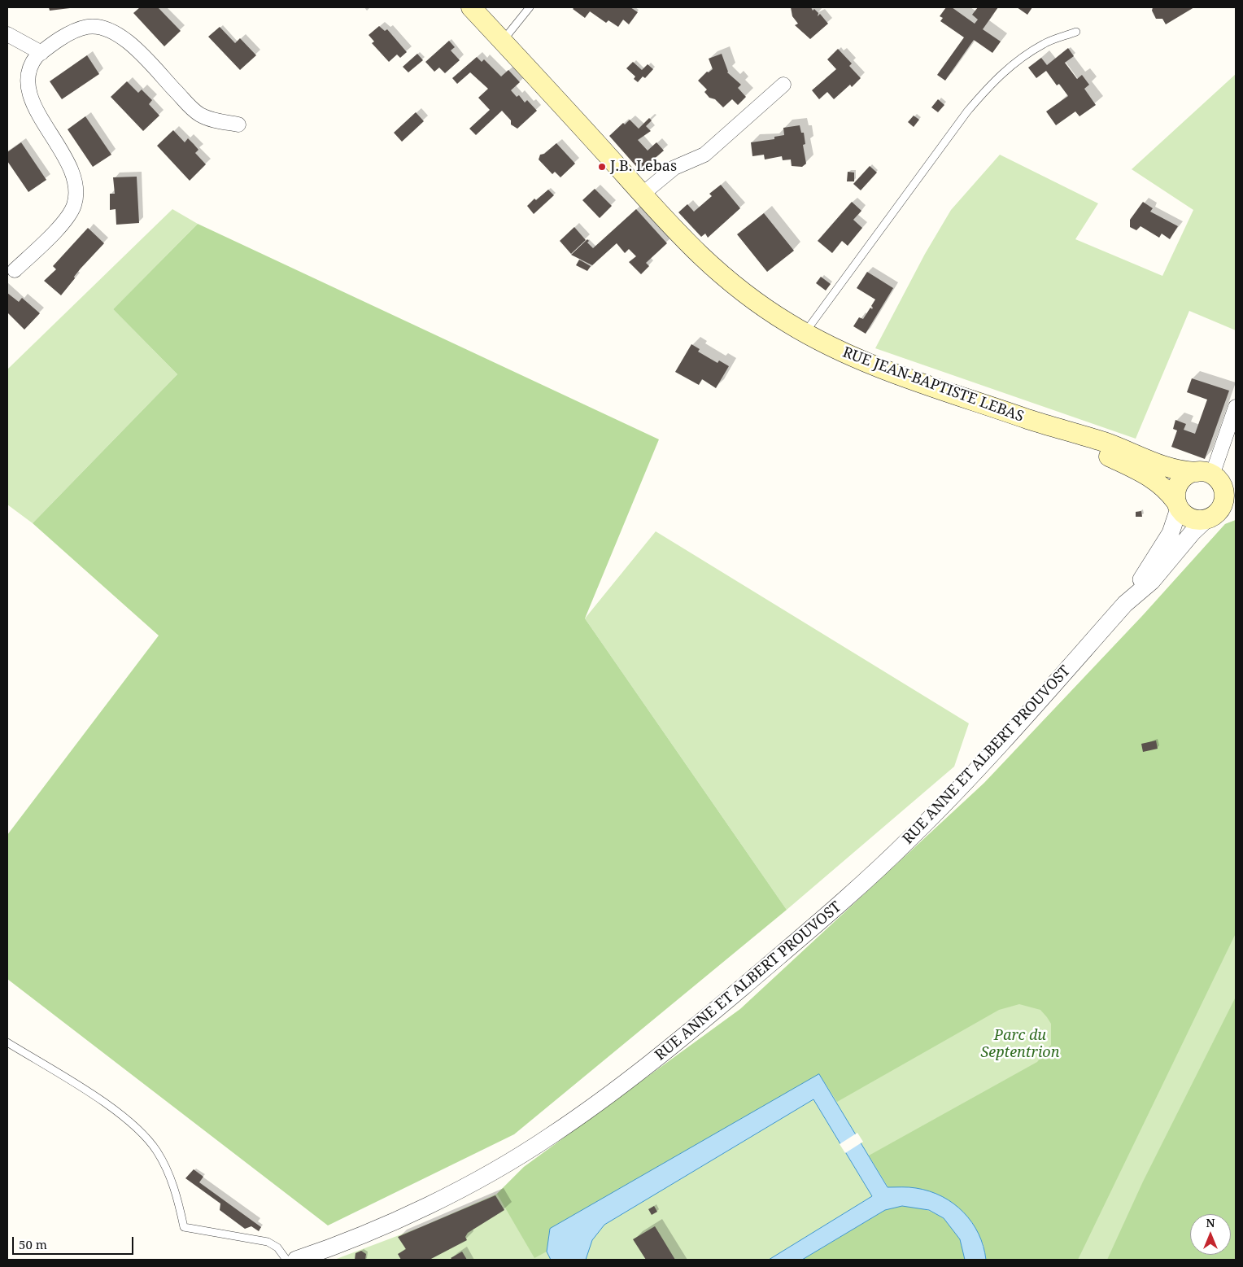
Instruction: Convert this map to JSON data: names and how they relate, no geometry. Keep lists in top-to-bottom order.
{
  "streets": {
    "main road": ["RUE JEAN-BAPTISTE LEBAS"],
    "street": ["RUE ANNE ET ALBERT PROUVOST"]
  },
  "crossings": [
    ["RUE JEAN-BAPTISTE LEBAS", "RUE ANNE ET ALBERT PROUVOST"]
  ],
  "parks": ["Parc du Septentrion"],
  "places": ["J.B. Lebas"],
  "scale_bar": "50 m",
  "north": "top"
}
